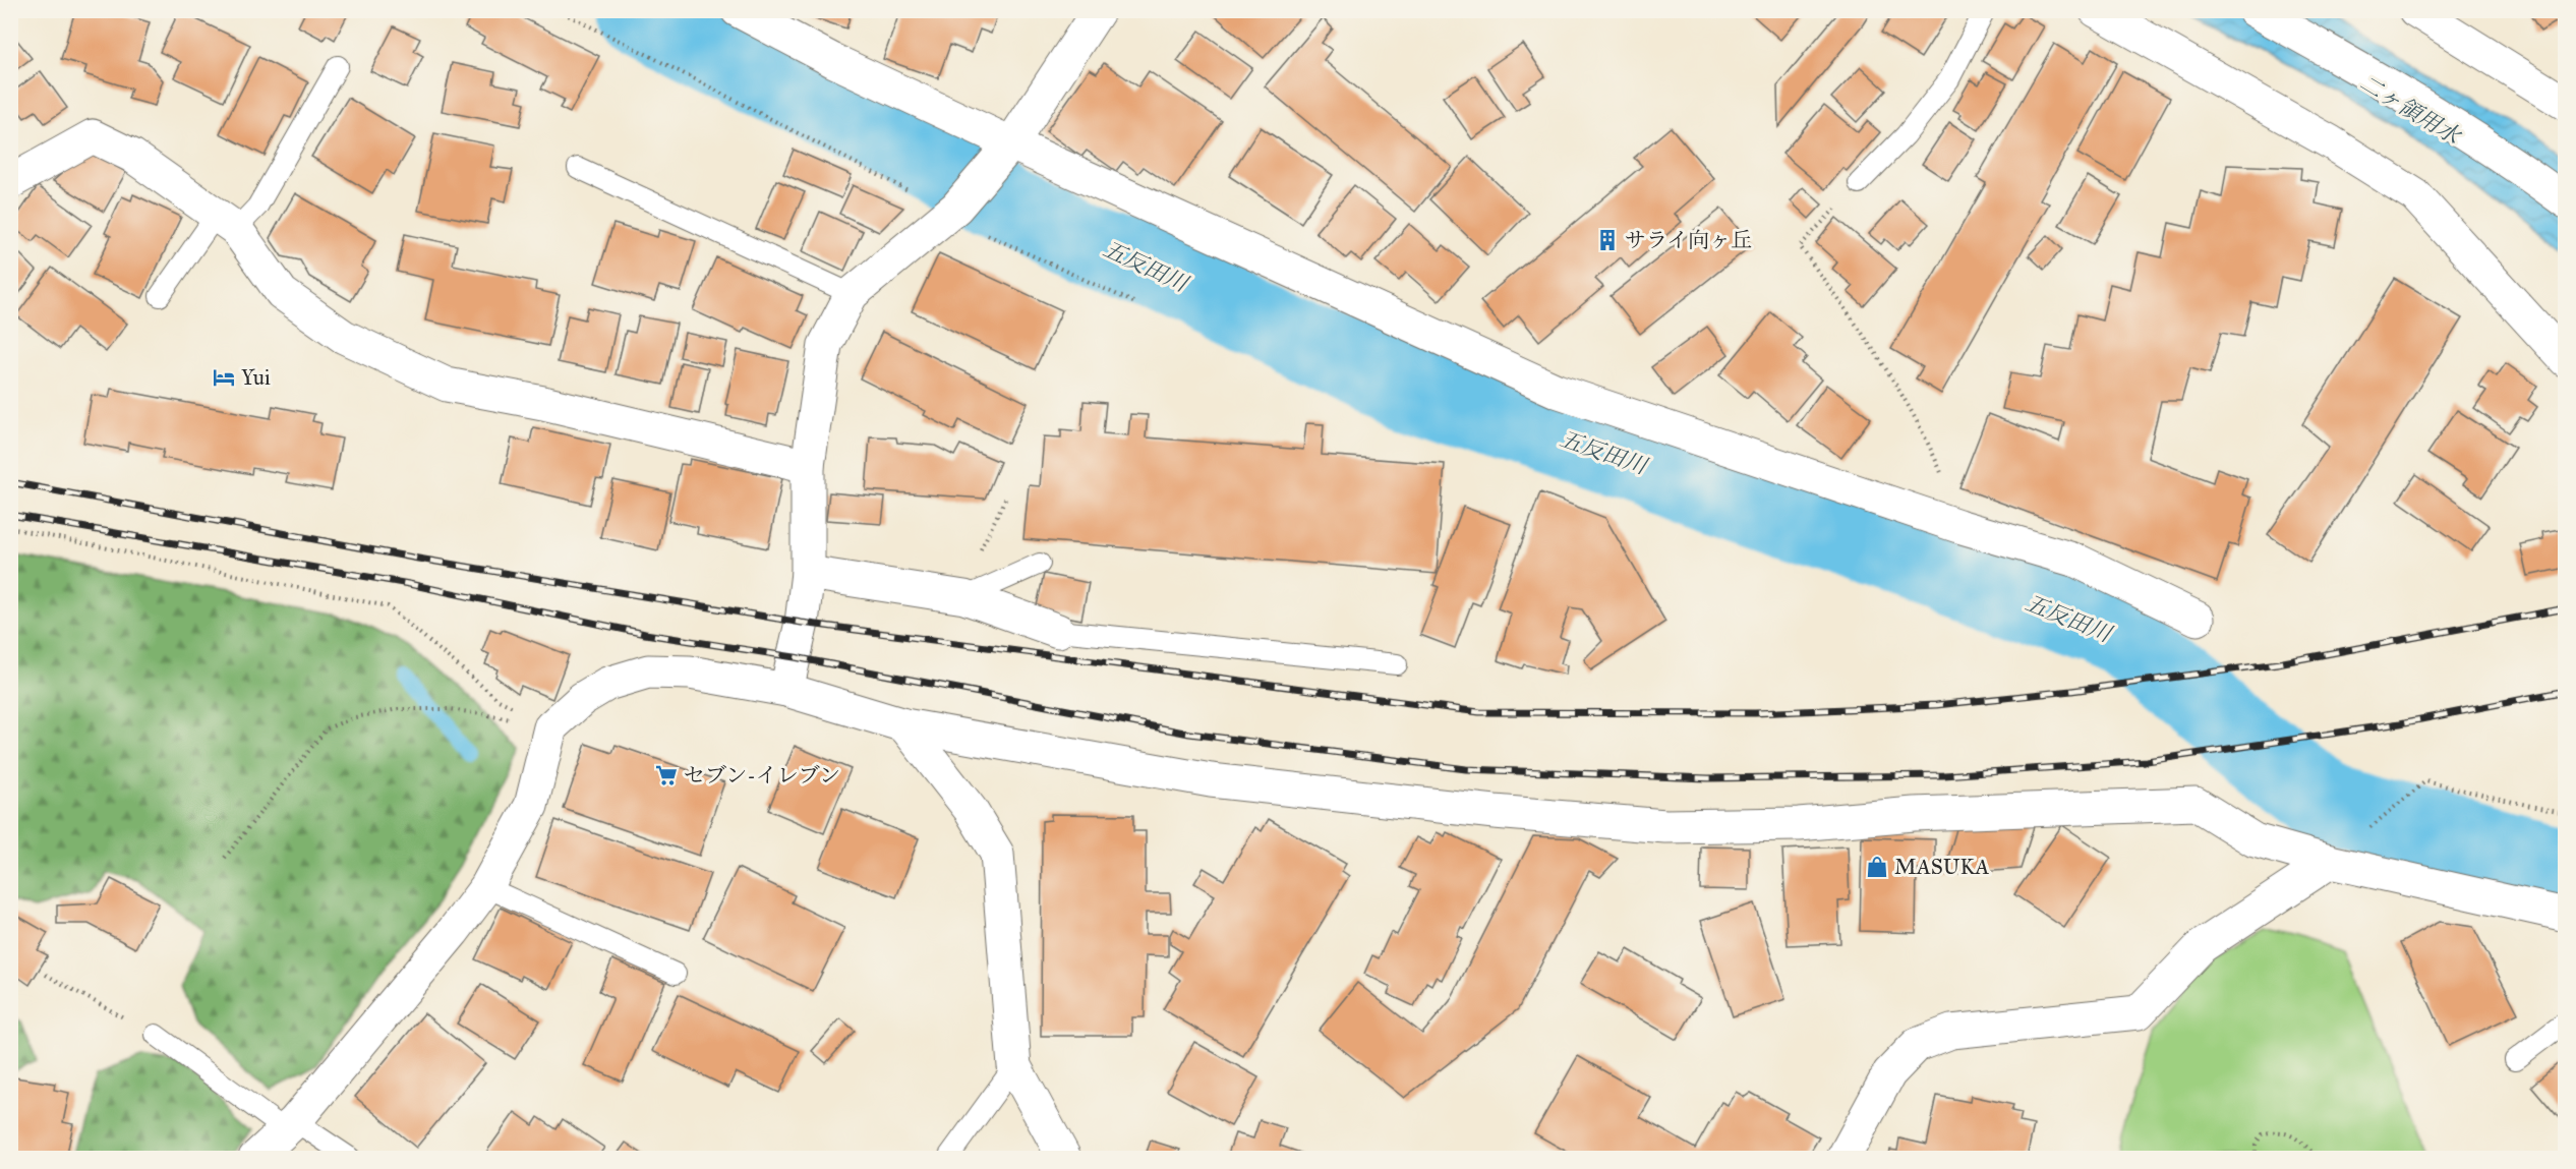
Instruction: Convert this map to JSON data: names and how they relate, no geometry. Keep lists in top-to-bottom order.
{
  "water": ["二ヶ領用水", "五反田川"],
  "places": {
    "building": ["サライ向ヶ丘"],
    "hotel": ["Yui"],
    "supermarket": ["セブン-イレブン"],
    "shop": ["MASUKA"]
  }
}
